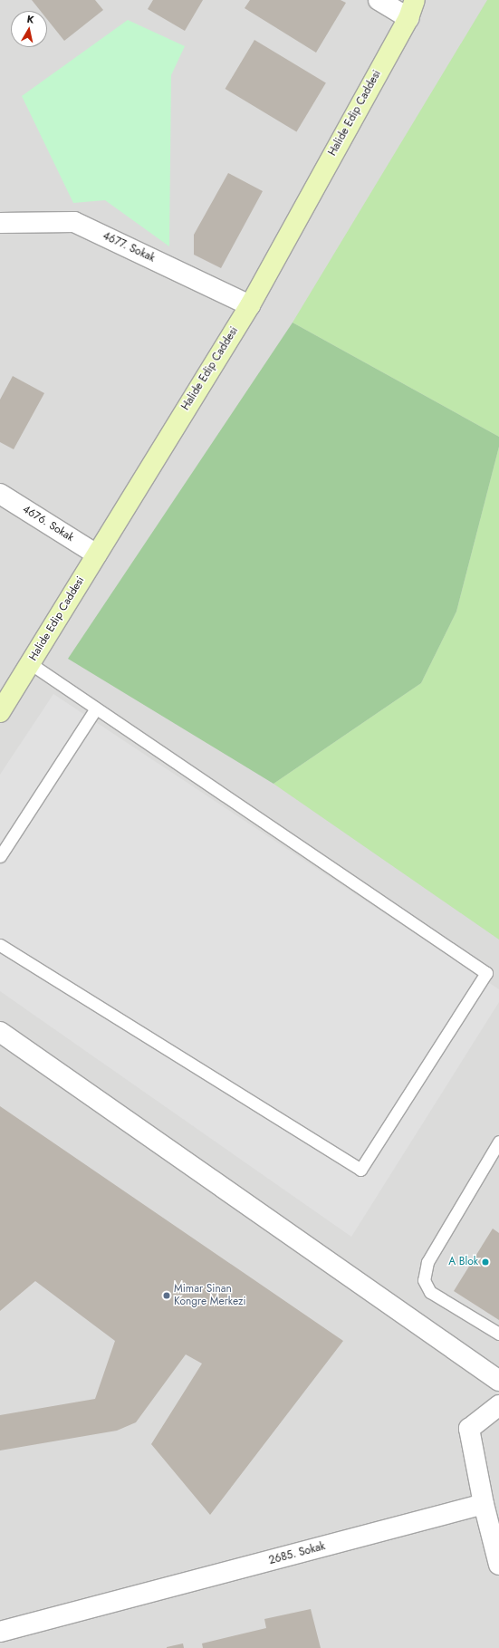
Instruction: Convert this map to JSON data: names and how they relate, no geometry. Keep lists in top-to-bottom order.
{
  "streets": {
    "street": [
      "Halide Edip Caddesi",
      "4677. Sokak",
      "4676. Sokak",
      "2685. Sokak"
    ]
  },
  "crossings": [
    ["Halide Edip Caddesi", "4677. Sokak"],
    ["Halide Edip Caddesi", "4676. Sokak"]
  ],
  "places": ["A Blok", "Mimar Sinan Kongre Merkezi"],
  "north": "top"
}
